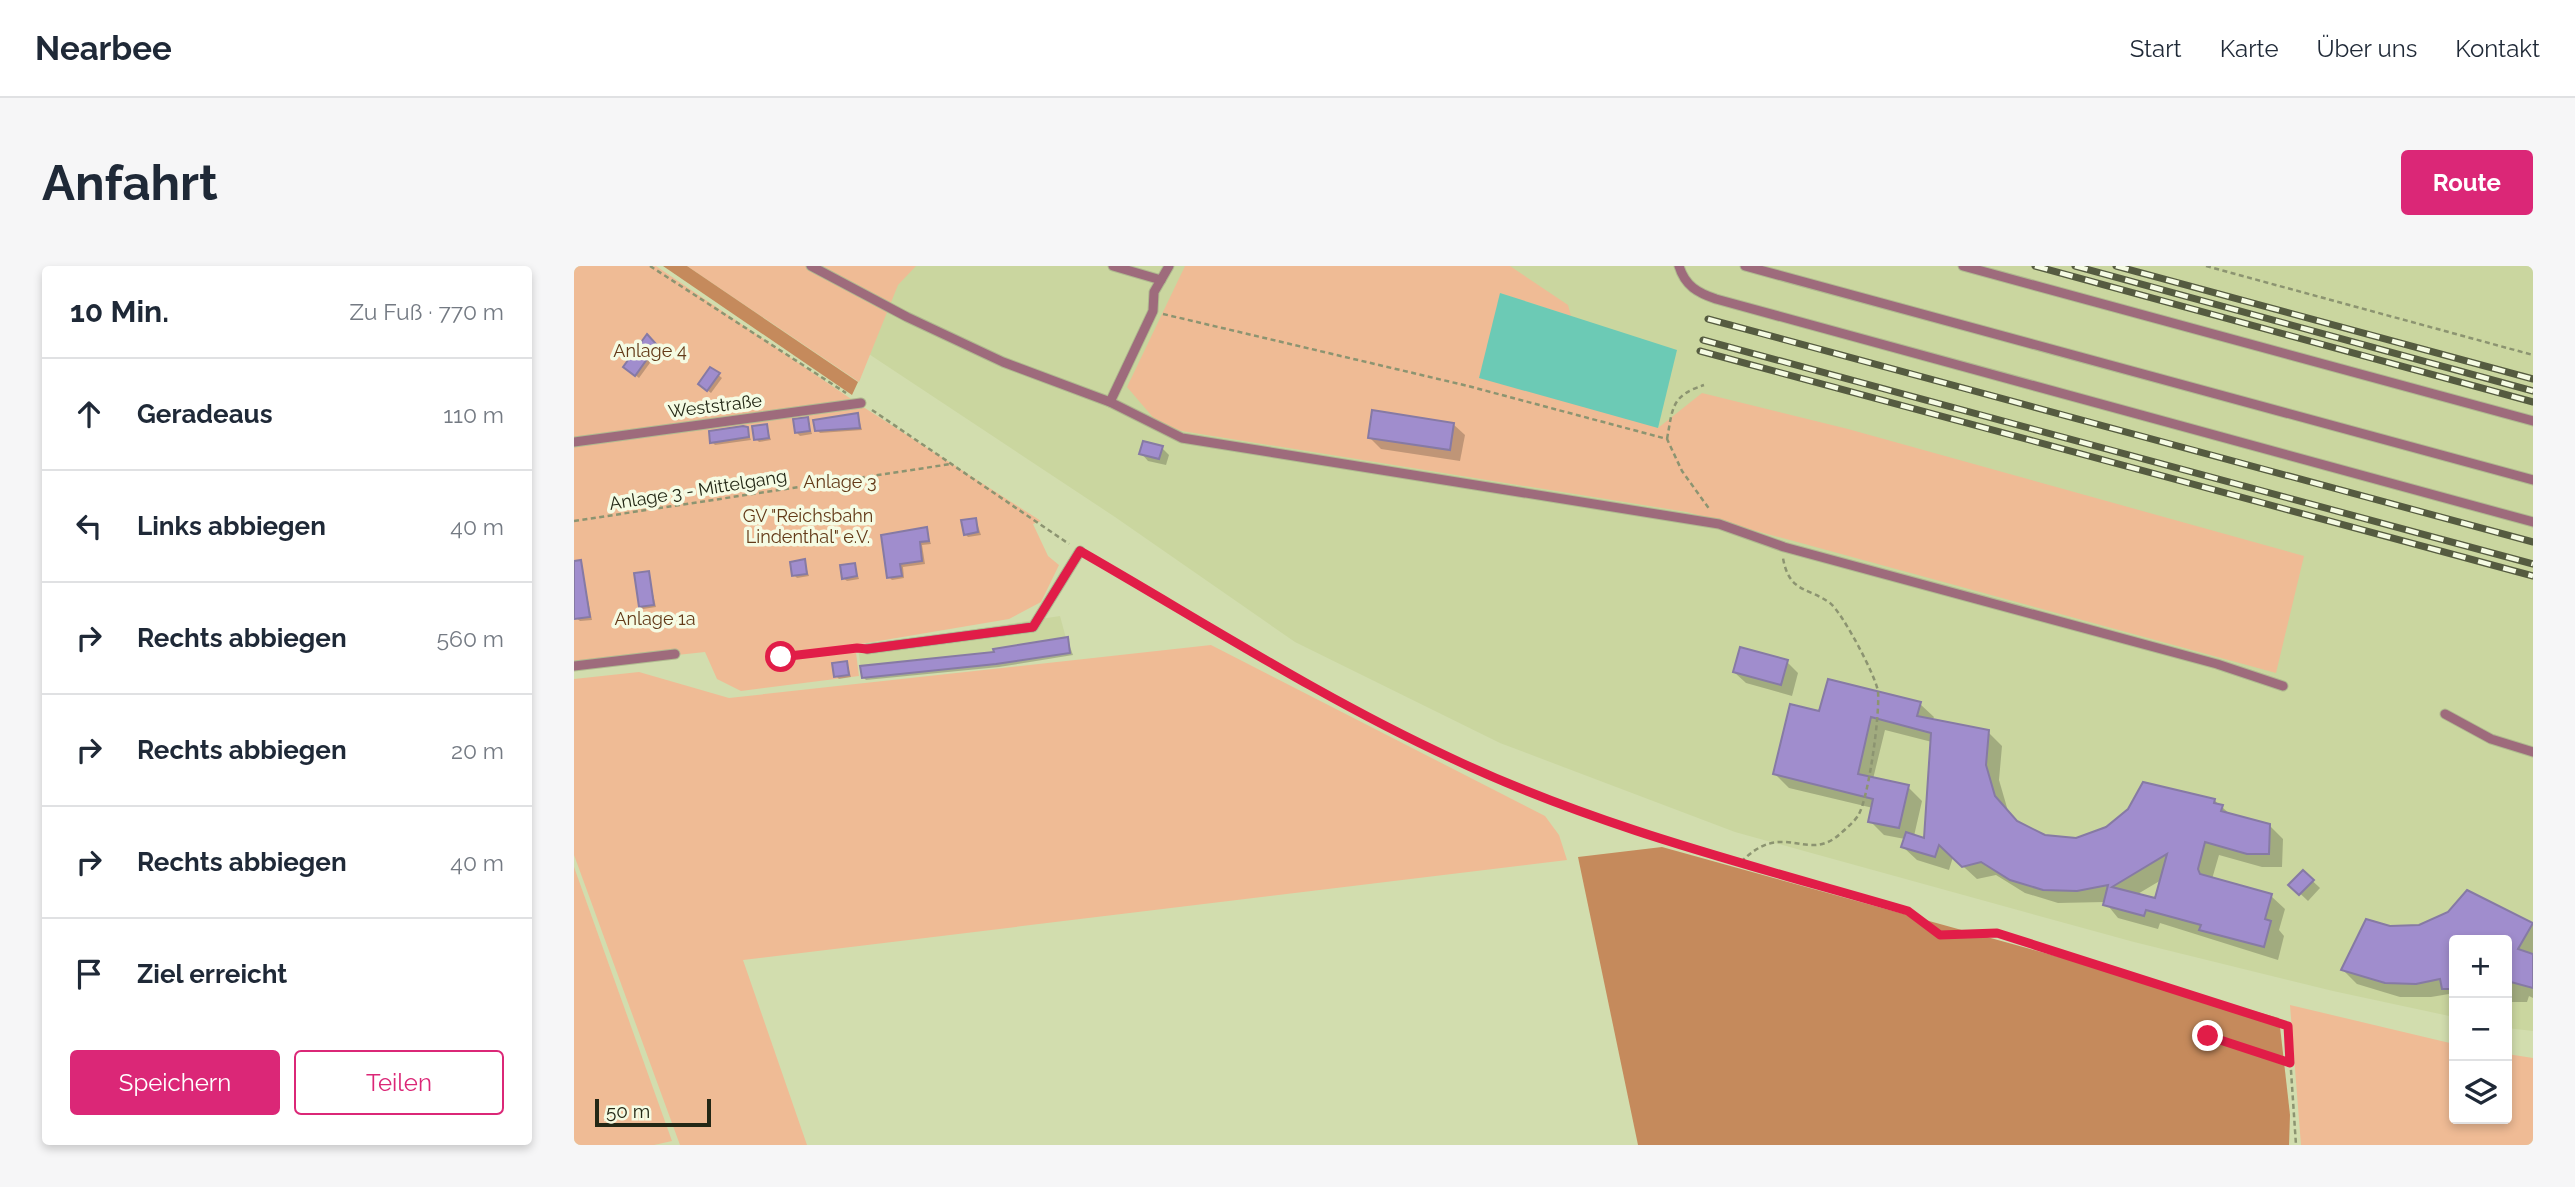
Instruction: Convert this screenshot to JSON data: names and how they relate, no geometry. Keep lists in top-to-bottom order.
{
  "streets": {
    "lane": ["Weststraße"],
    "path": ["Anlage 3 - Mittelgang"]
  },
  "parks": [
    "Anlage 4",
    "Anlage 3",
    "GV \"Reichsbahn Lindenthal\" e.V.",
    "Anlage 1a"
  ],
  "scale_bar": "50 m",
  "page": {
    "header": "Nearbee",
    "nav": [
      "Start",
      "Karte",
      "Über uns",
      "Kontakt"
    ],
    "buttons": [
      "Route",
      ["Speichern", "Teilen"]
    ],
    "title": "Anfahrt",
    "heading": ["10 Min.", "Zu Fuß · 770 m"],
    "list": [
      ["Geradeaus", "110 m"],
      ["Links abbiegen", "40 m"],
      ["Rechts abbiegen", "560 m"],
      ["Rechts abbiegen", "20 m"],
      ["Rechts abbiegen", "40 m"],
      "Ziel erreicht"
    ],
    "map_buttons": ["+", "−"],
    "scale": "50 m"
  }
}
